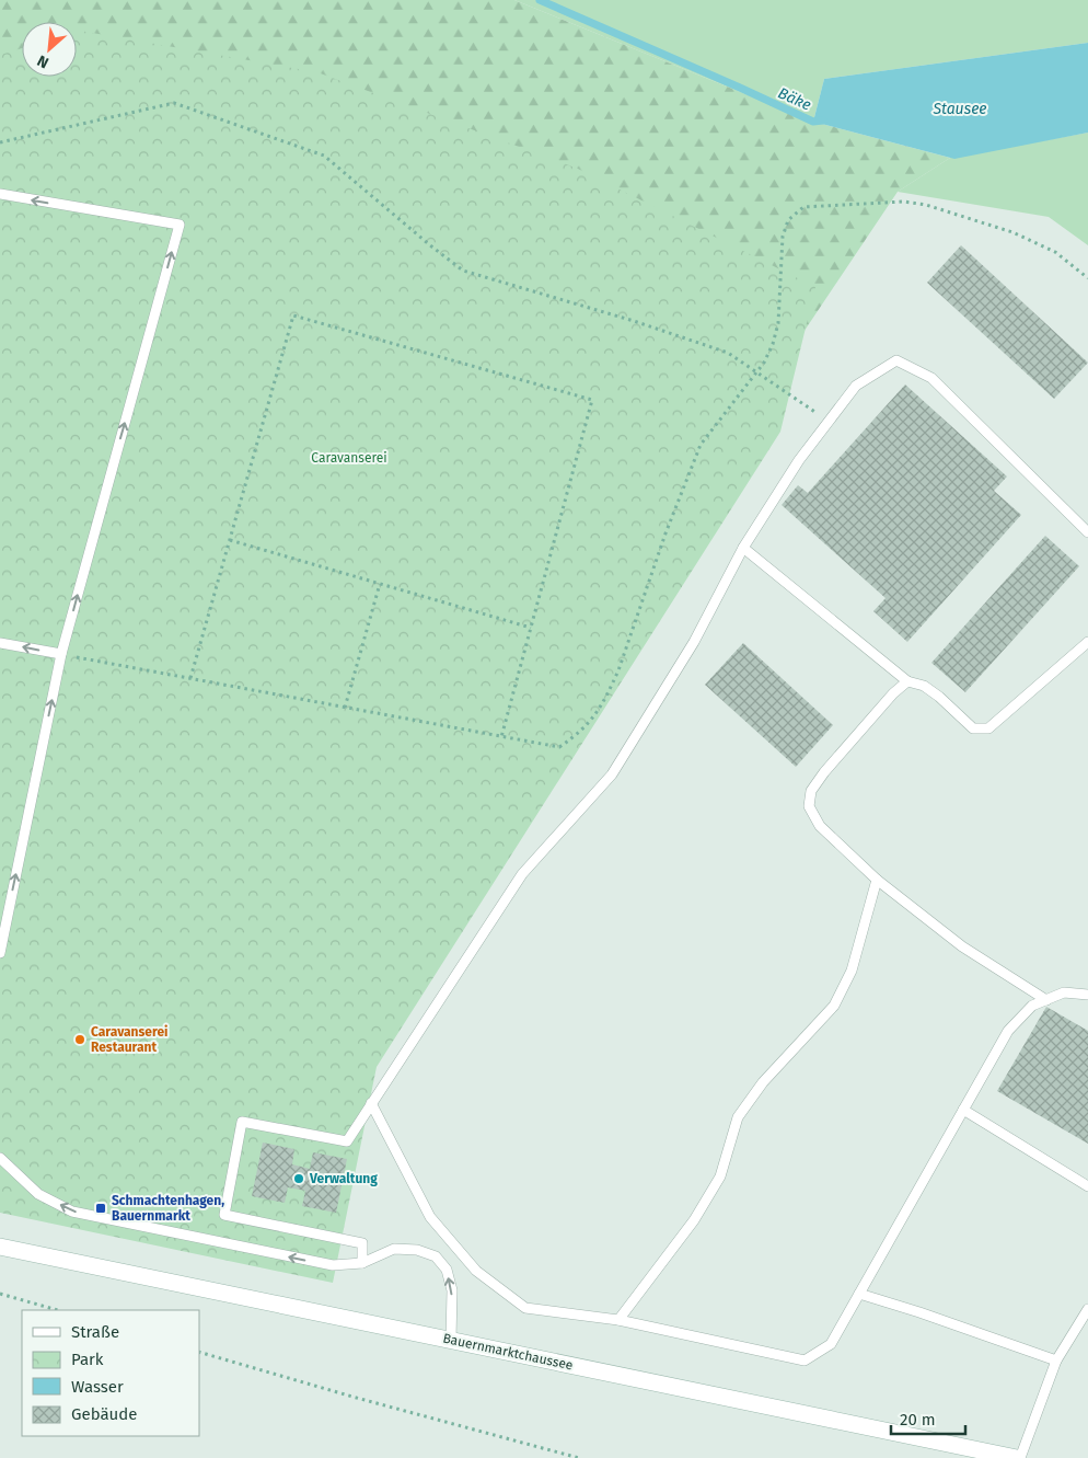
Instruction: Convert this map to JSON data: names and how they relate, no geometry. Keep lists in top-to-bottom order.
{
  "streets": {
    "main road": ["Bauernmarktchaussee"]
  },
  "water": ["Bäke", "Stausee"],
  "parks": ["Caravanserei"],
  "places": {
    "other": ["Caravanserei Restaurant", "Verwaltung"],
    "transit": ["Schmachtenhagen, Bauernmarkt"]
  },
  "legend": [
    "Straße",
    "Park",
    "Wasser",
    "Gebäude"
  ],
  "scale_bar": "20 m",
  "north": "bottom left"
}
